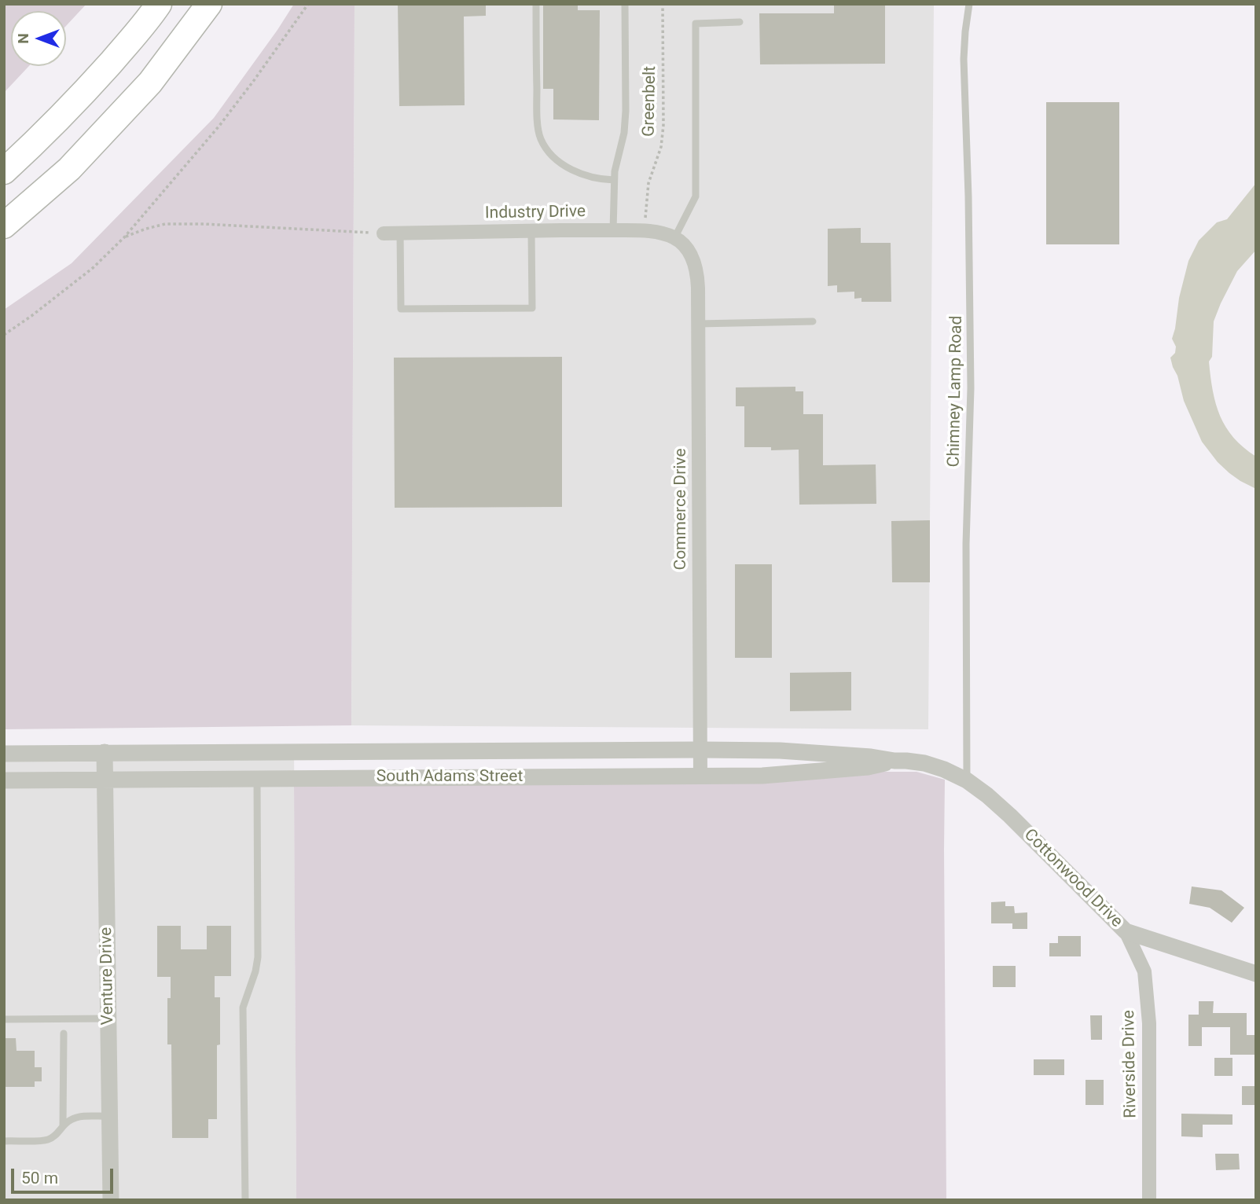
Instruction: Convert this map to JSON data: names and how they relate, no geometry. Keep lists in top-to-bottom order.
{
  "streets": {
    "street": [
      "Industry Drive",
      "Commerce Drive",
      "South Adams Street",
      "Cottonwood Drive",
      "Venture Drive",
      "Riverside Drive"
    ],
    "lane": ["Chimney Lamp Road"],
    "path": ["Greenbelt"]
  },
  "crossings": [
    ["Greenbelt", "Industry Drive"],
    ["Industry Drive", "Commerce Drive"],
    ["Chimney Lamp Road", "South Adams Street"],
    ["Chimney Lamp Road", "Cottonwood Drive"],
    ["Commerce Drive", "South Adams Street"],
    ["South Adams Street", "Cottonwood Drive"],
    ["South Adams Street", "Venture Drive"],
    ["Cottonwood Drive", "Riverside Drive"]
  ],
  "scale_bar": "50 m",
  "north": "left"
}
